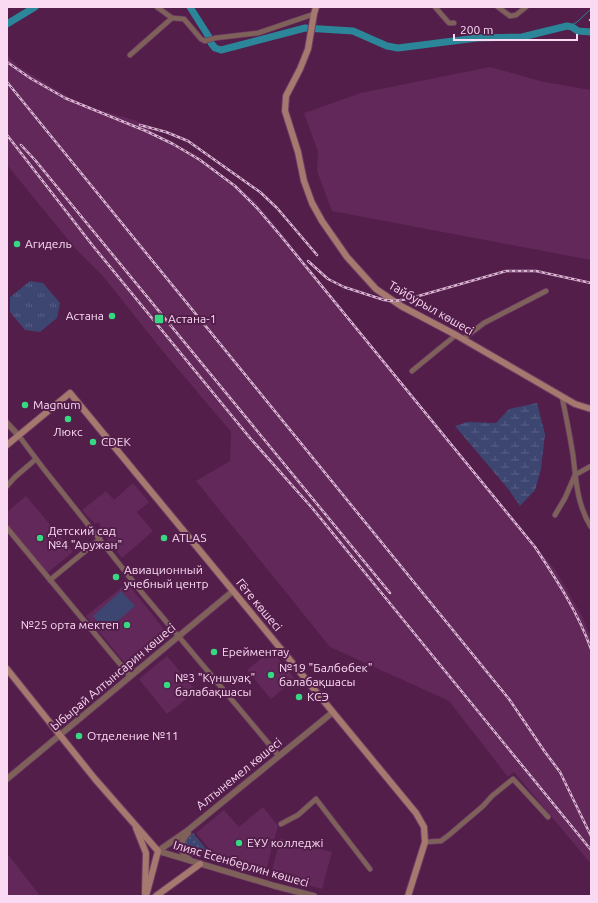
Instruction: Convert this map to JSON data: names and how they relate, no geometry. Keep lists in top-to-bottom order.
{
  "streets": {
    "main road": ["Тайбурыл көшесі", "Гёте көшесі", "Ілияс Есенберлин көшесі"],
    "street": ["Ыбырай Алтынсарин көшесі", "Алтынемел көшесі"]
  },
  "crossings": [
    ["Гёте көшесі", "Ыбырай Алтынсарин көшесі"],
    ["Гёте көшесі", "Алтынемел көшесі"],
    ["Ыбырай Алтынсарин көшесі", "Ілияс Есенберлин көшесі"],
    ["Алтынемел көшесі", "Ілияс Есенберлин көшесі"]
  ],
  "places": {
    "other": [
      "Агидель",
      "Астана",
      "Magnum",
      "Люкс",
      "CDEK",
      "Детский сад №4 \"Аружан\"",
      "ATLAS",
      "Авиационный учебный центр",
      "№25 орта мектеп",
      "Ерейментау",
      "№19 \"Балбөбек\" балабақшасы",
      "№3 \"Күншуақ\" балабақшасы",
      "КСЭ",
      "Отделение №11",
      "ЕҰУ колледжі"
    ],
    "transit": ["Астана-1"]
  },
  "scale_bar": "200 m"
}
